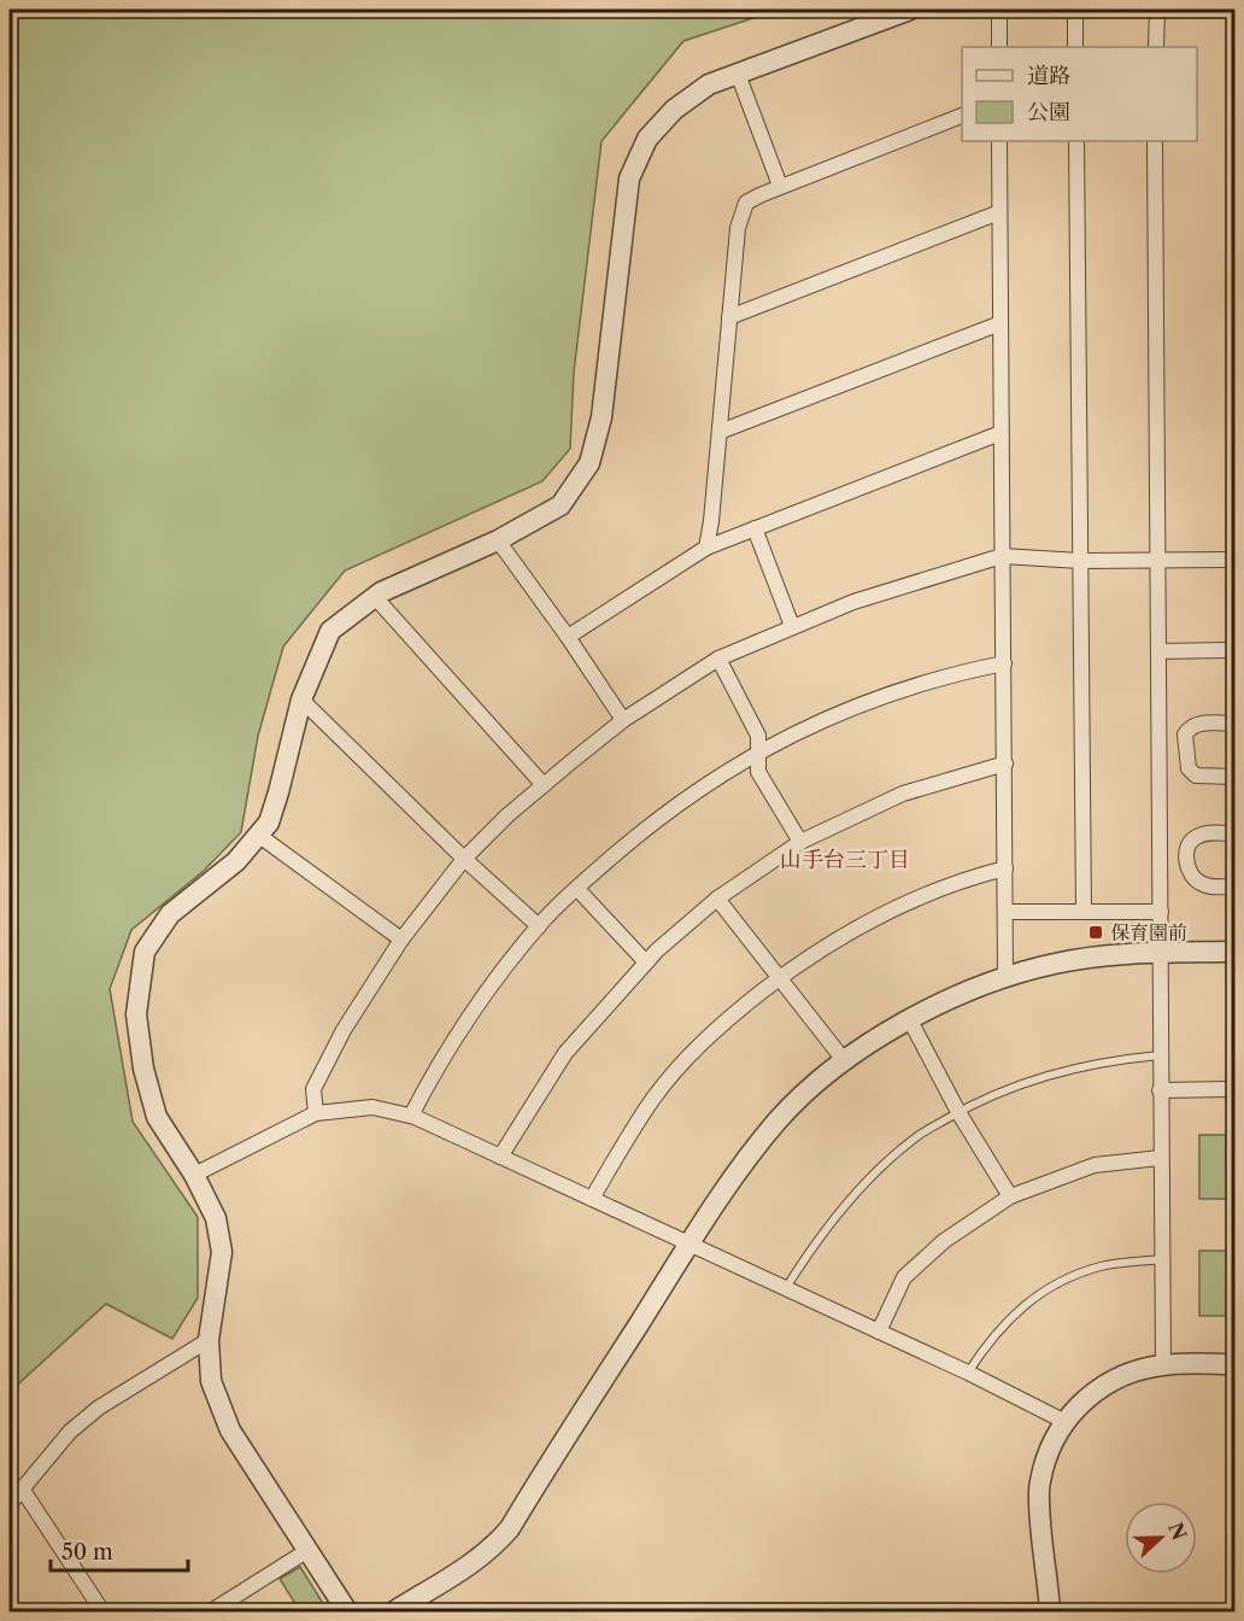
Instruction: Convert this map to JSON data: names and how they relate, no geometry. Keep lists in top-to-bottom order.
{
  "districts": ["山手台三丁目"],
  "places": {
    "transit": ["保育園前"]
  },
  "legend": ["道路", "公園"],
  "scale_bar": "50 m",
  "north": "right"
}
